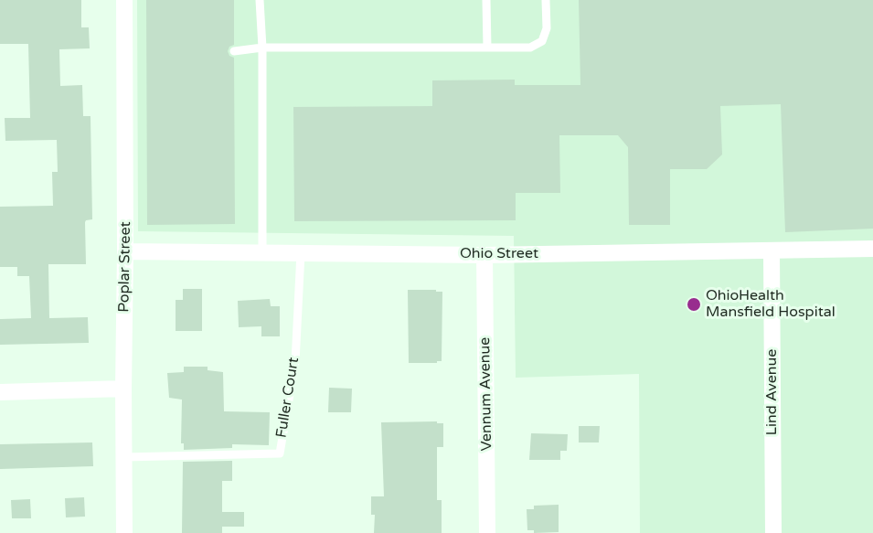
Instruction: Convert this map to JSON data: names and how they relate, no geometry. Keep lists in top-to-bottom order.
{
  "streets": {
    "street": [
      "Ohio Street",
      "Poplar Street",
      "Lind Avenue",
      "Vennum Avenue"
    ],
    "lane": ["Fuller Court"]
  },
  "crossings": [
    ["Ohio Street", "Poplar Street"],
    ["Ohio Street", "Lind Avenue"],
    ["Ohio Street", "Vennum Avenue"],
    ["Ohio Street", "Fuller Court"],
    ["Poplar Street", "Fuller Court"]
  ],
  "places": ["OhioHealth Mansfield Hospital"]
}
